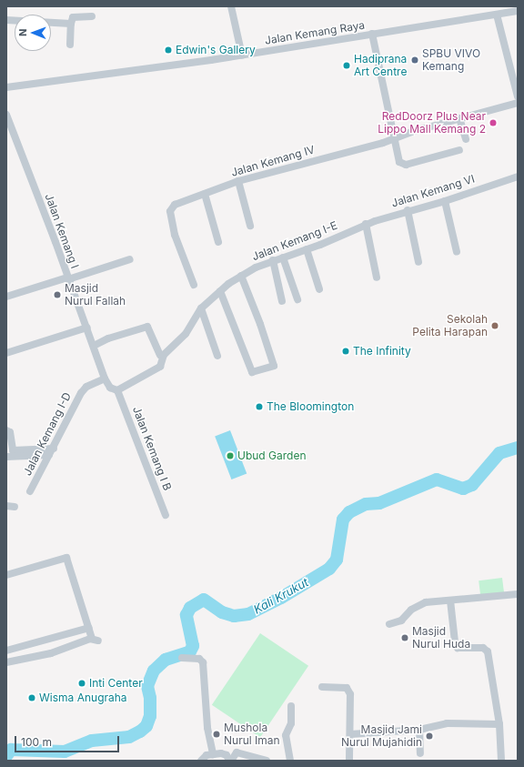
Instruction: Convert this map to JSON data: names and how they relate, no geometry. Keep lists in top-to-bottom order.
{
  "streets": {
    "street": [
      "Jalan Kemang Raya",
      "Jalan Kemang IV",
      "Jalan Kemang VI",
      "Jalan Kemang I",
      "Jalan Kemang I-E",
      "Jalan Kemang I-D",
      "Jalan Kemang I B"
    ]
  },
  "crossings": [
    ["Jalan Kemang VI", "Jalan Kemang I-E"],
    ["Jalan Kemang I", "Jalan Kemang I-E"],
    ["Jalan Kemang I", "Jalan Kemang I-D"],
    ["Jalan Kemang I", "Jalan Kemang I B"],
    ["Jalan Kemang I-E", "Jalan Kemang I B"]
  ],
  "water": ["Kali Krukut"],
  "places": [
    "Edwin's Gallery",
    "SPBU VIVO Kemang",
    "Hadiprana Art Centre",
    "RedDoorz Plus Near Lippo Mall Kemang 2",
    "Masjid Nurul Fallah",
    "Sekolah Pelita Harapan",
    "The Infinity",
    "The Bloomington",
    "Ubud Garden",
    "Masjid Nurul Huda",
    "Inti Center",
    "Wisma Anugraha",
    "Mushola Nurul Iman",
    "Masjid Jami Nurul Mujahidin"
  ],
  "scale_bar": "100 m",
  "north": "left"
}
